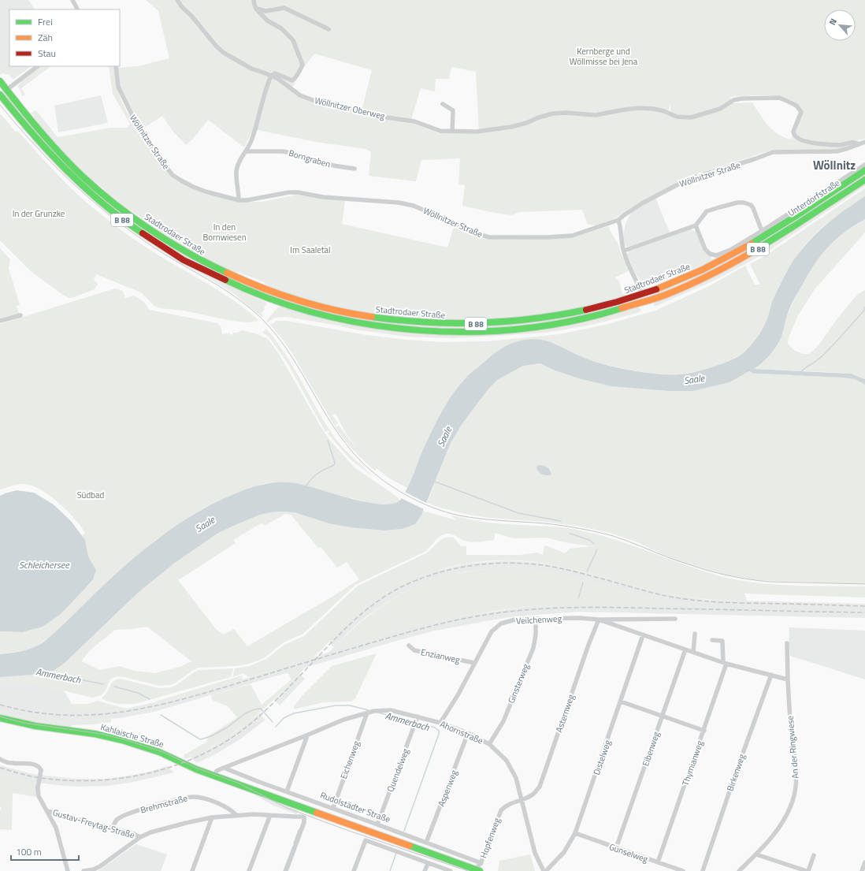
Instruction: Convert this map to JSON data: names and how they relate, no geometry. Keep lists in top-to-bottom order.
{
  "streets": {
    "main road": [
      "B 88",
      "Stadtrodaer Straße",
      "Kahlaische Straße",
      "Rudolstädter Straße"
    ],
    "street": [
      "Wöllnitzer Oberweg",
      "Wöllnitzer Straße",
      "Borngraben",
      "Unterdorfstraße",
      "Veilchenweg",
      "Enzianweg",
      "Ginsterweg",
      "Asternweg",
      "Ahornstraße",
      "An der Ringwiese",
      "Eibenweg",
      "Distelweg",
      "Eichenweg",
      "Thymianweg",
      "Quendelweg",
      "Birkenweg",
      "Aspenweg",
      "Brehmstraße",
      "Gustav-Freytag-Straße",
      "Hopfenweg",
      "Günselweg"
    ]
  },
  "crossings": [
    ["Wöllnitzer Oberweg", "Wöllnitzer Straße"],
    ["Veilchenweg", "Enzianweg"],
    ["Veilchenweg", "Ginsterweg"],
    ["Veilchenweg", "Asternweg"],
    ["Veilchenweg", "Ahornstraße"],
    ["Ginsterweg", "Ahornstraße"],
    ["Asternweg", "Ahornstraße"],
    ["Asternweg", "Hopfenweg"],
    ["Ahornstraße", "Kahlaische Straße"],
    ["Ahornstraße", "Distelweg"],
    ["Ahornstraße", "Eichenweg"],
    ["Ahornstraße", "Quendelweg"],
    ["Ahornstraße", "Aspenweg"],
    ["Ahornstraße", "Rudolstädter Straße"],
    ["Ahornstraße", "Hopfenweg"],
    ["Kahlaische Straße", "Rudolstädter Straße"],
    ["Eibenweg", "Günselweg"],
    ["Distelweg", "Günselweg"],
    ["Eichenweg", "Rudolstädter Straße"],
    ["Thymianweg", "Günselweg"],
    ["Quendelweg", "Rudolstädter Straße"],
    ["Aspenweg", "Rudolstädter Straße"],
    ["Brehmstraße", "Gustav-Freytag-Straße"],
    ["Rudolstädter Straße", "Hopfenweg"]
  ],
  "districts": ["Wöllnitz"],
  "water": ["Saale", "Schleichersee", "Ammerbach"],
  "parks": [
    "Kernberge und Wöllmisse bei Jena",
    "In der Grunzke",
    "In den Bornwiesen",
    "Im Saaletal",
    "Südbad"
  ],
  "legend": ["Frei", "Zäh", "Stau"],
  "scale_bar": "100 m",
  "north": "top left"
}
